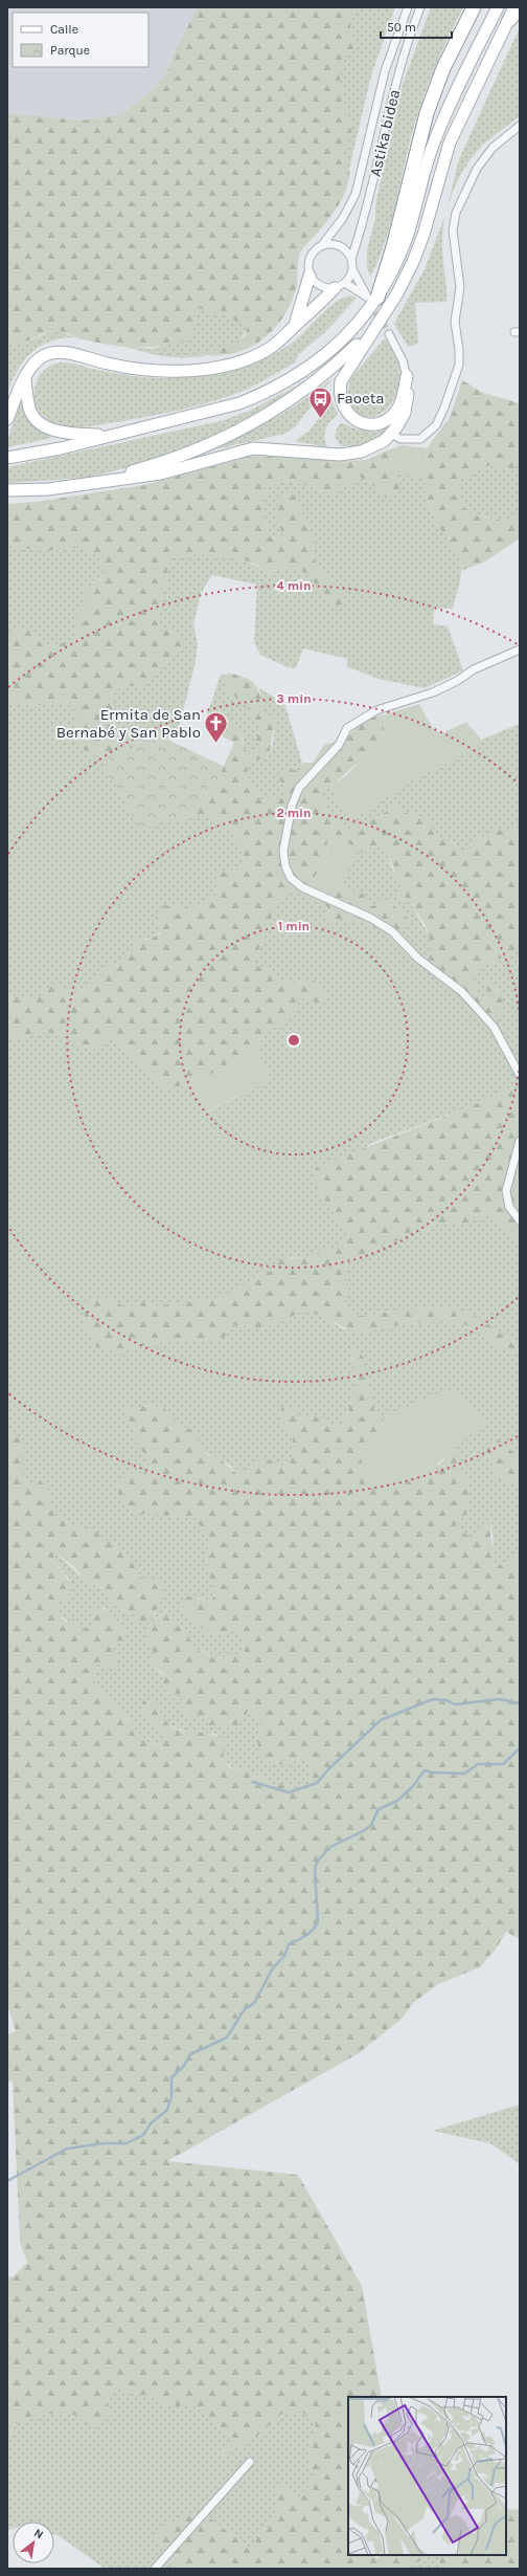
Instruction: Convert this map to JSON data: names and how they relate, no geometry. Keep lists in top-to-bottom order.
{
  "streets": {
    "street": ["Astika bidea"]
  },
  "places": {
    "bus stop": ["Faoeta"],
    "church": ["Ermita de San Bernabé y San Pablo"]
  },
  "legend": ["Calle", "Parque"],
  "scale_bar": "50 m",
  "north": "top right",
  "rings": [
    "4 min",
    "3 min",
    "2 min",
    "1 min"
  ]
}
